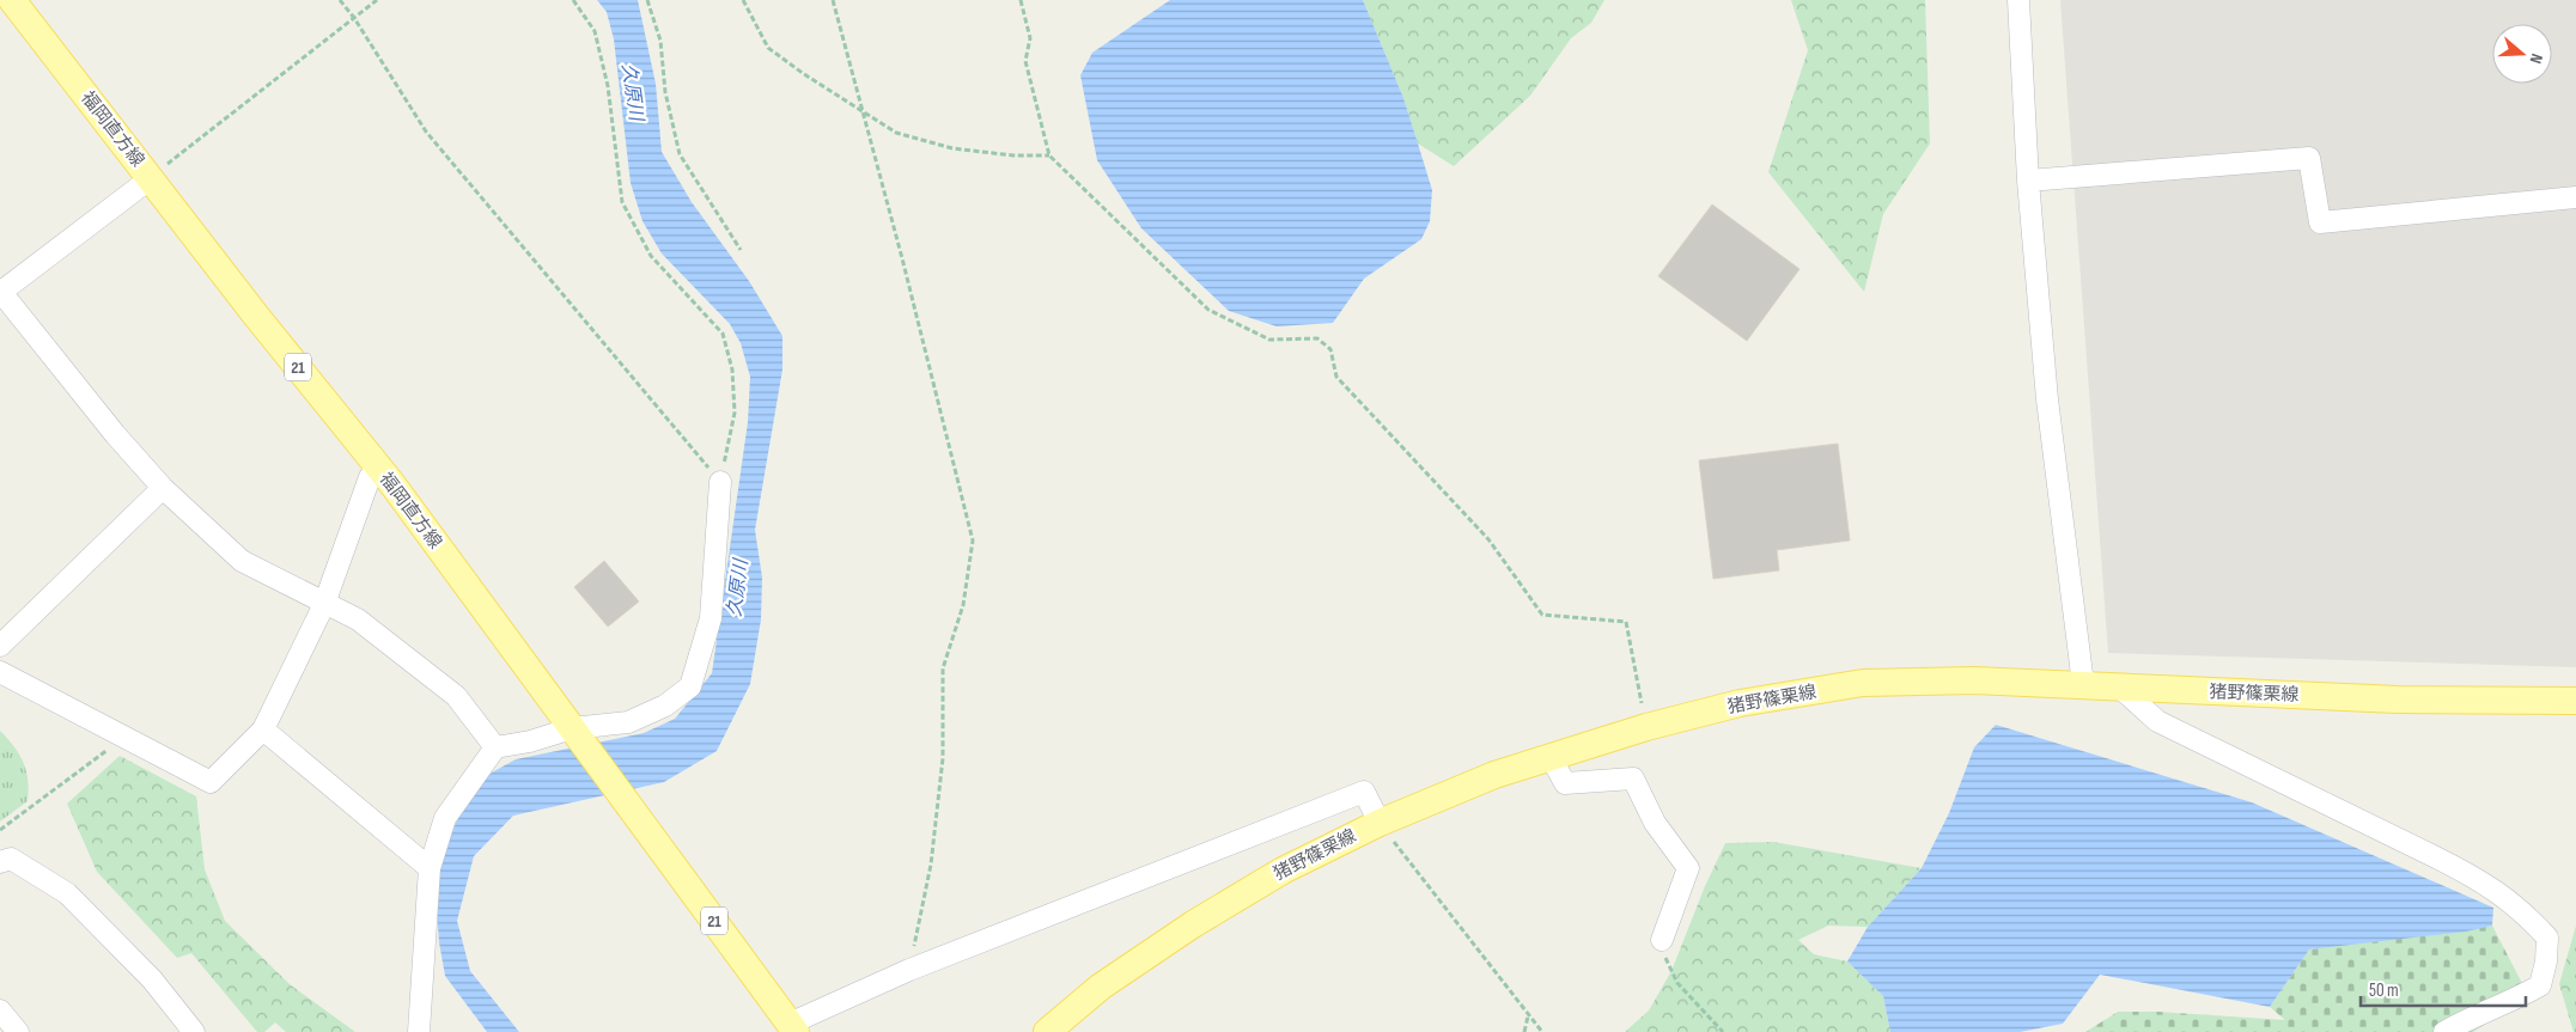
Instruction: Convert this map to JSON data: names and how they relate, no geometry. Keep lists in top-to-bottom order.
{
  "streets": {
    "main road": ["福岡直方線", "21", "猪野篠栗線"]
  },
  "water": ["久原川"],
  "scale_bar": "50 m",
  "north": "right"
}
